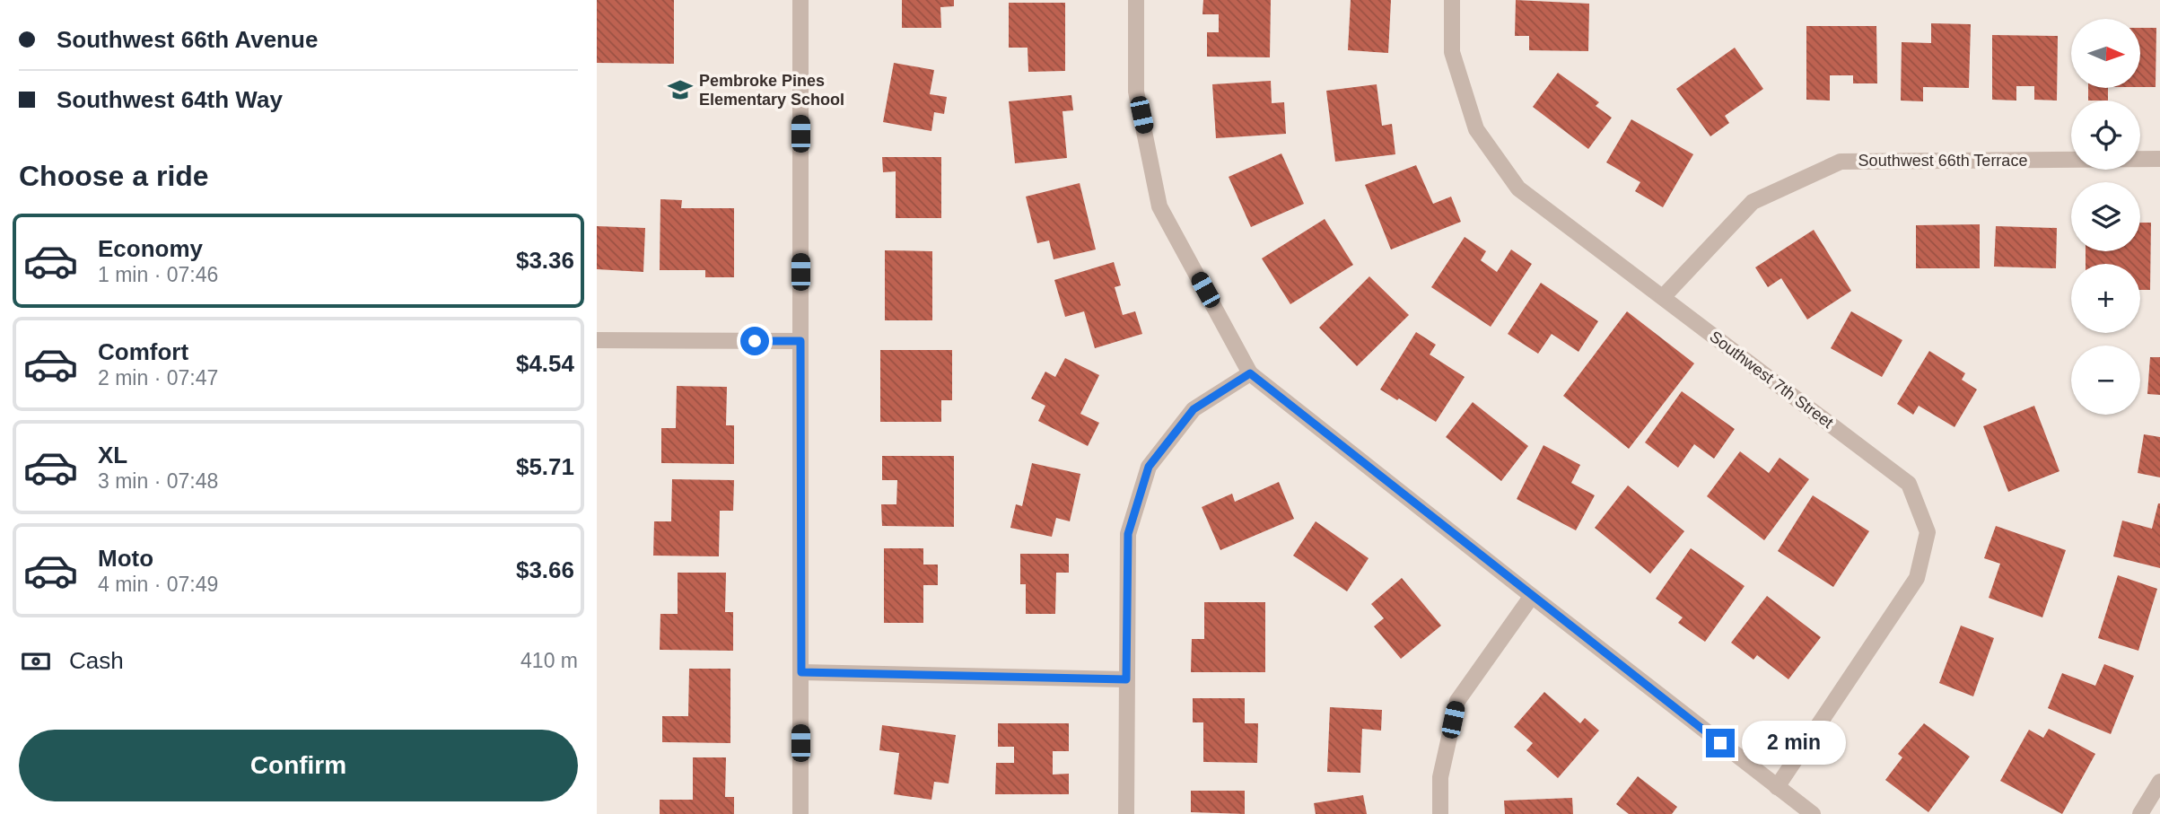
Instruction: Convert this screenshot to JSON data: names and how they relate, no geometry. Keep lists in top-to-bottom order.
{
  "streets": {
    "street": ["Southwest 66th Terrace", "Southwest 7th Street"]
  },
  "crossings": [
    ["Southwest 66th Terrace", "Southwest 7th Street"]
  ],
  "places": {
    "school or university": ["Pembroke Pines Elementary School"]
  },
  "north": "right",
  "page": {
    "banner": ["Southwest 66th Avenue", "Southwest 64th Way"],
    "map_buttons": ["+", "−"],
    "heading": "Choose a ride",
    "list": [
      {
        "name": "Economy",
        "note": "1 min · 07:46",
        "value": "$3.36"
      },
      {
        "name": "Comfort",
        "note": "2 min · 07:47",
        "value": "$4.54"
      },
      {
        "name": "XL",
        "note": "3 min · 07:48",
        "value": "$5.71"
      },
      {
        "name": "Moto",
        "note": "4 min · 07:49",
        "value": "$3.66"
      }
    ],
    "pay": ["Cash", "410 m"],
    "buttons": "Confirm",
    "bubble": "2 min"
  }
}
